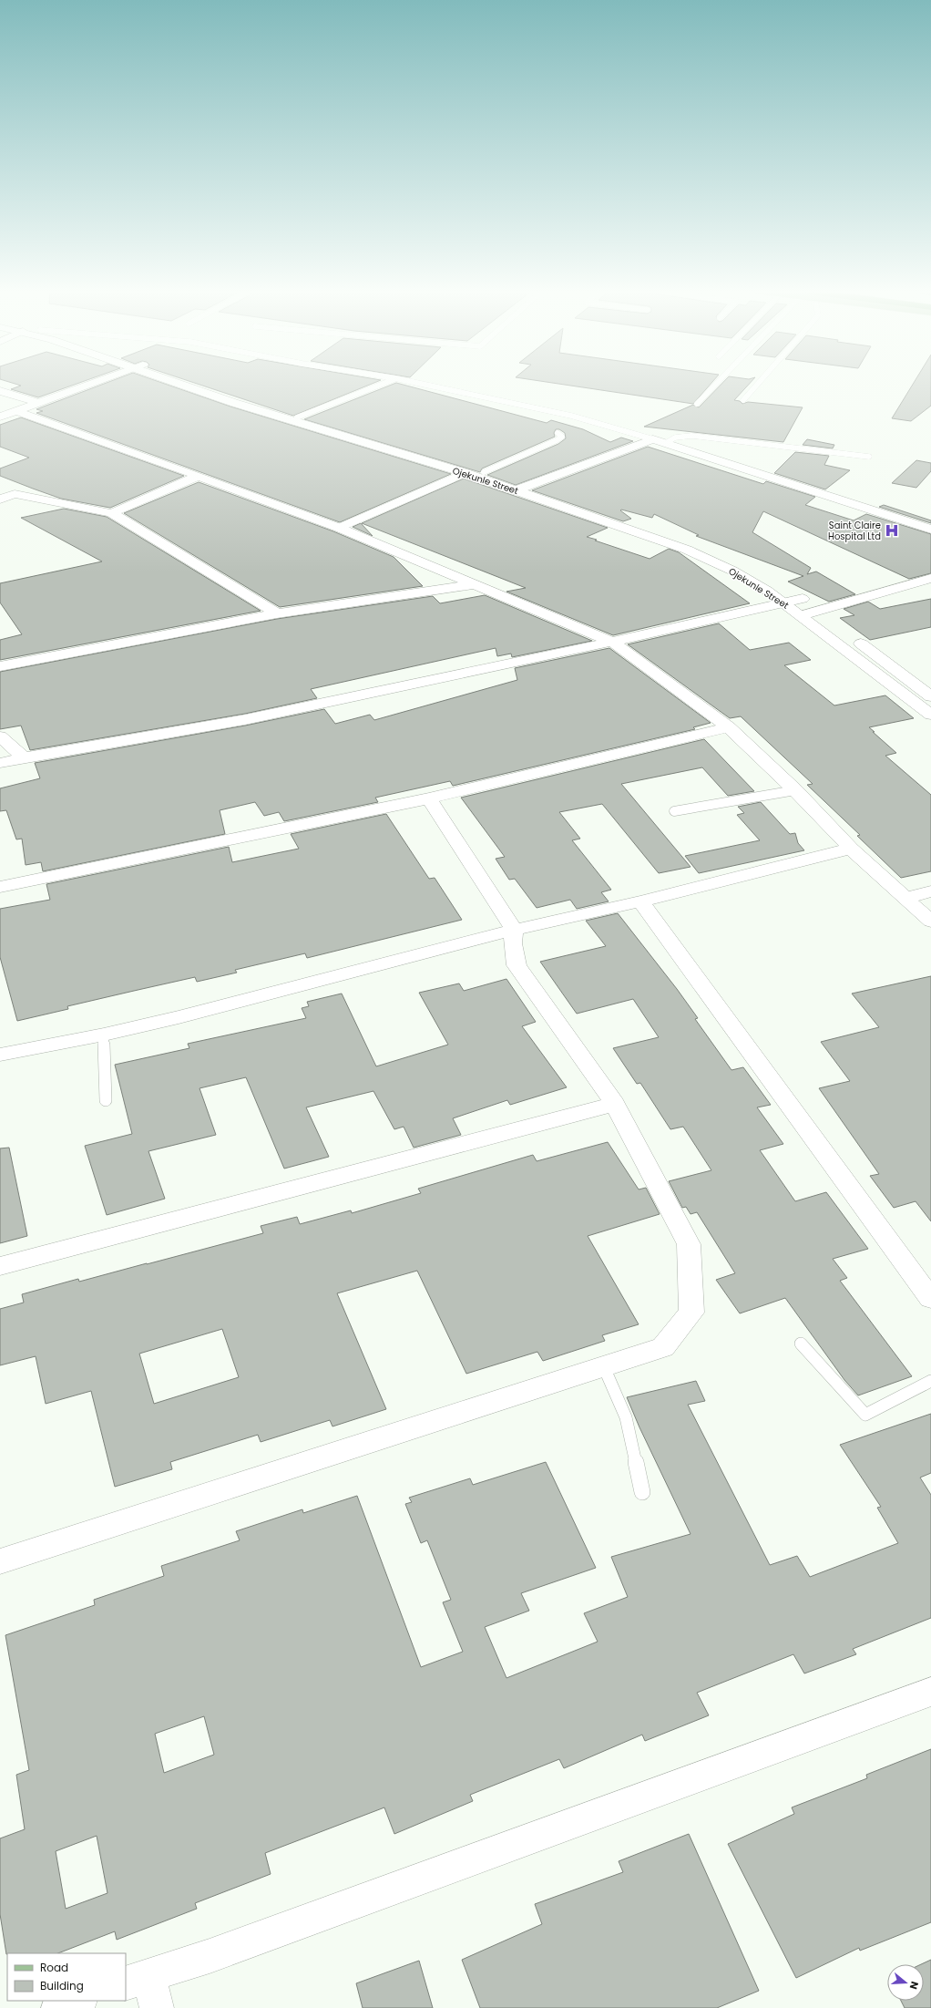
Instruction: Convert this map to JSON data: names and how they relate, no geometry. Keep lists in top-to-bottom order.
{
  "streets": {
    "street": ["Ojekunle Street"]
  },
  "places": {
    "hospital": ["Saint Claire Hospital Ltd"]
  },
  "legend": ["Road", "Building"],
  "north": "right"
}
